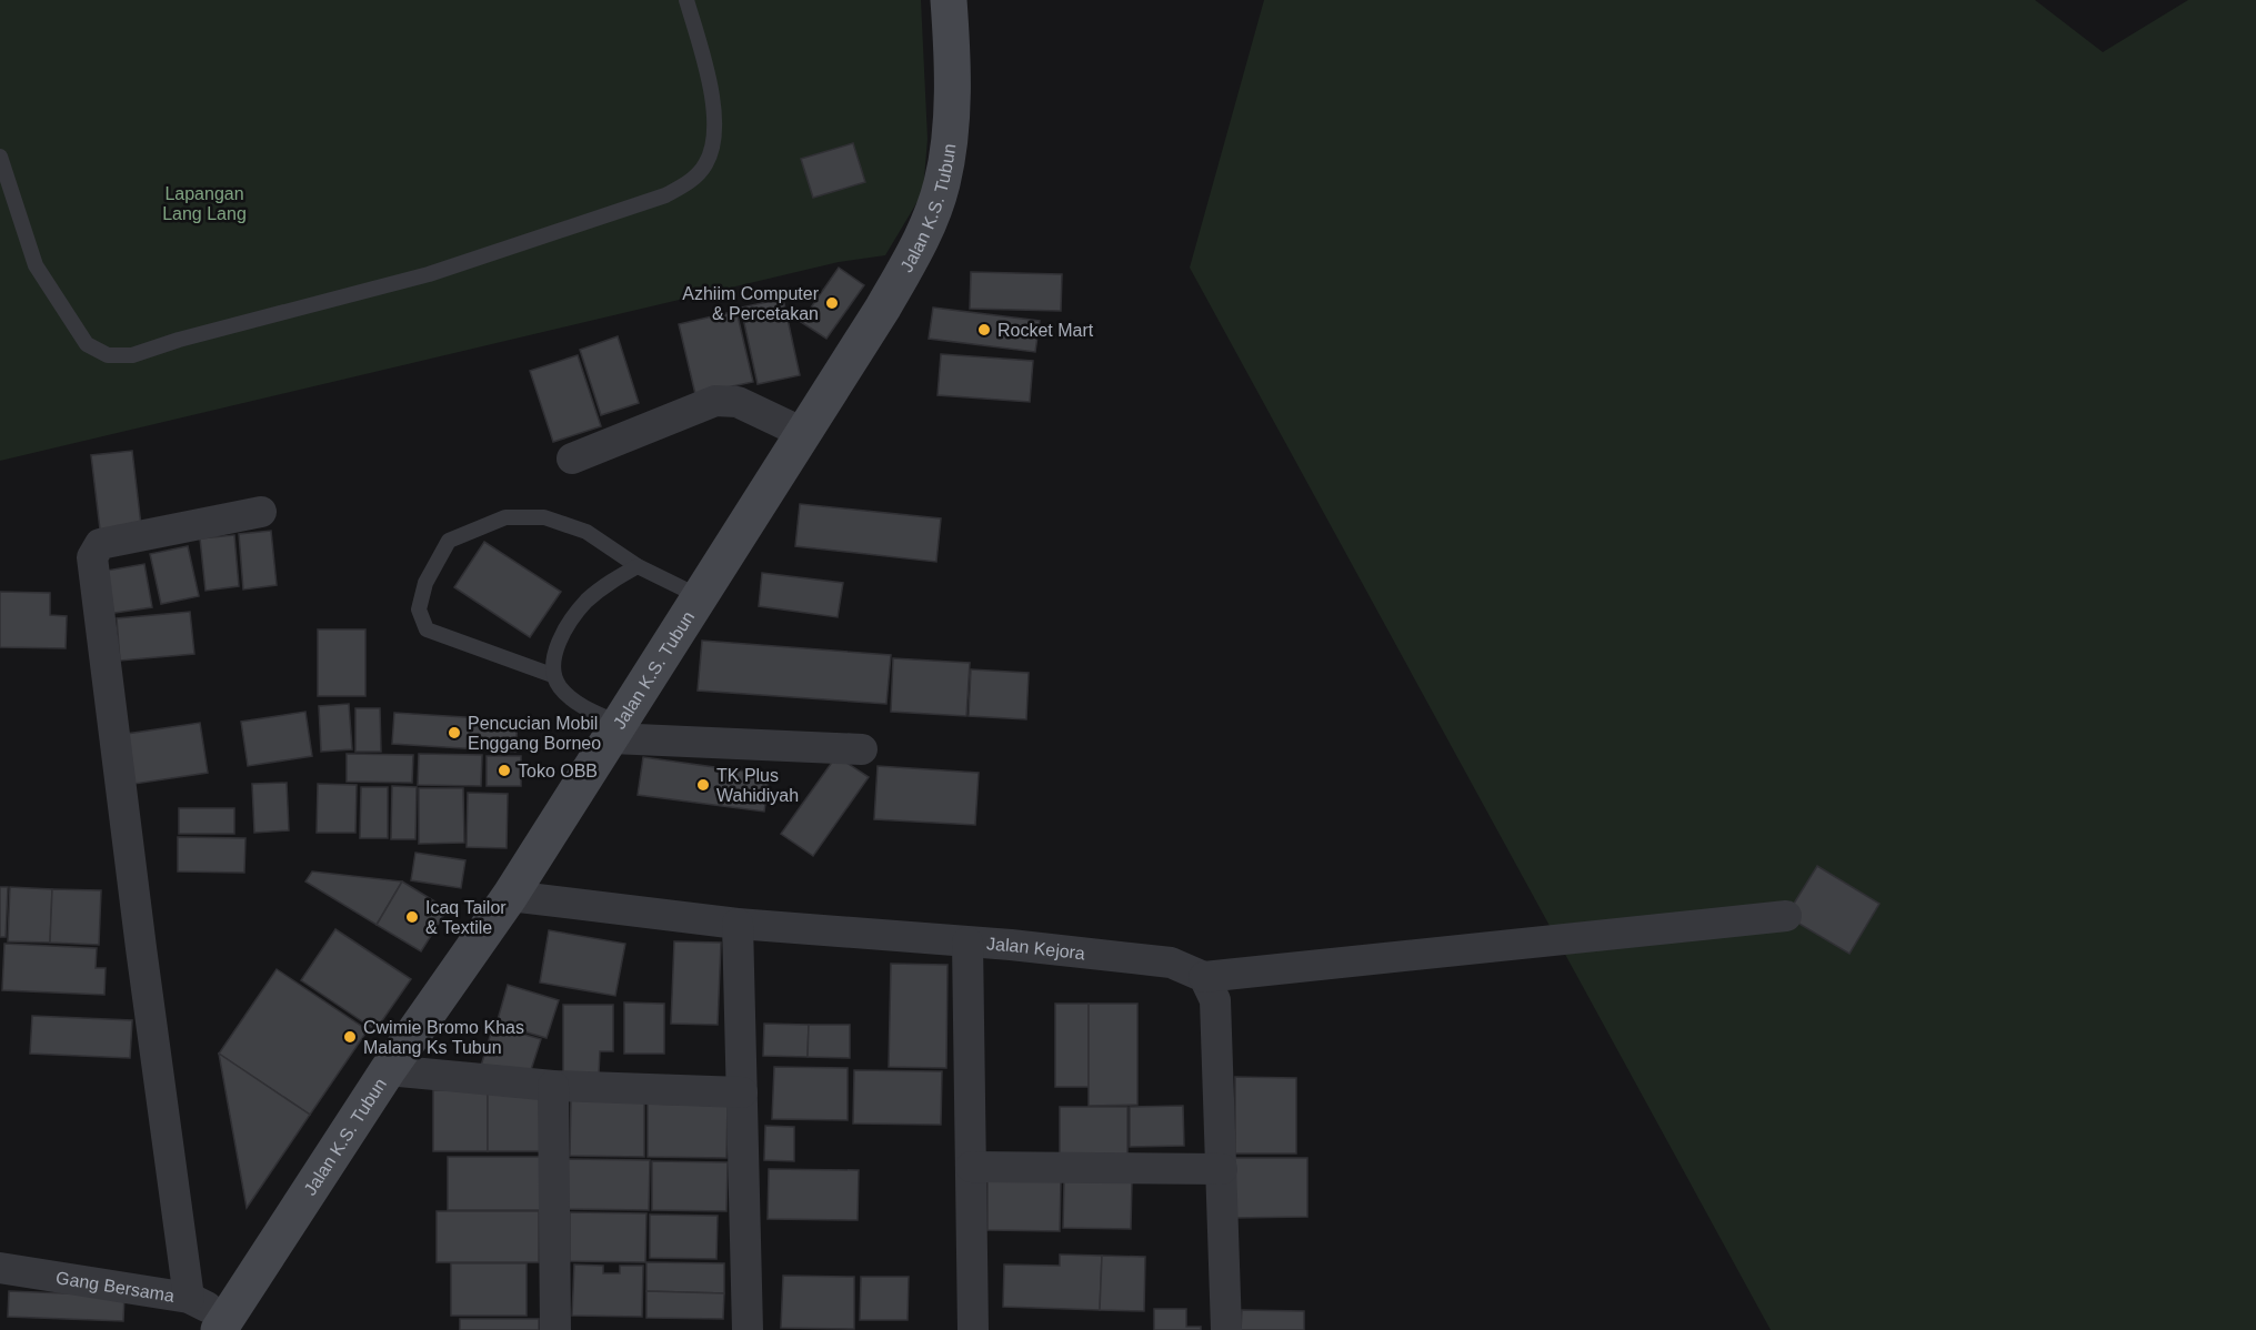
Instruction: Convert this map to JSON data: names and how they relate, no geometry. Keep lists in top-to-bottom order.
{
  "streets": {
    "street": ["Jalan K.S. Tubun", "Jalan Kejora", "Gang Bersama"]
  },
  "crossings": [
    ["Jalan K.S. Tubun", "Jalan Kejora"],
    ["Jalan K.S. Tubun", "Gang Bersama"]
  ],
  "parks": ["Lapangan Lang Lang"],
  "places": [
    "Azhiim Computer & Percetakan",
    "Rocket Mart",
    "Pencucian Mobil Enggang Borneo",
    "Toko OBB",
    "TK Plus Wahidiyah",
    "Icaq Tailor & Textile",
    "Cwimie Bromo Khas Malang Ks Tubun"
  ]
}
